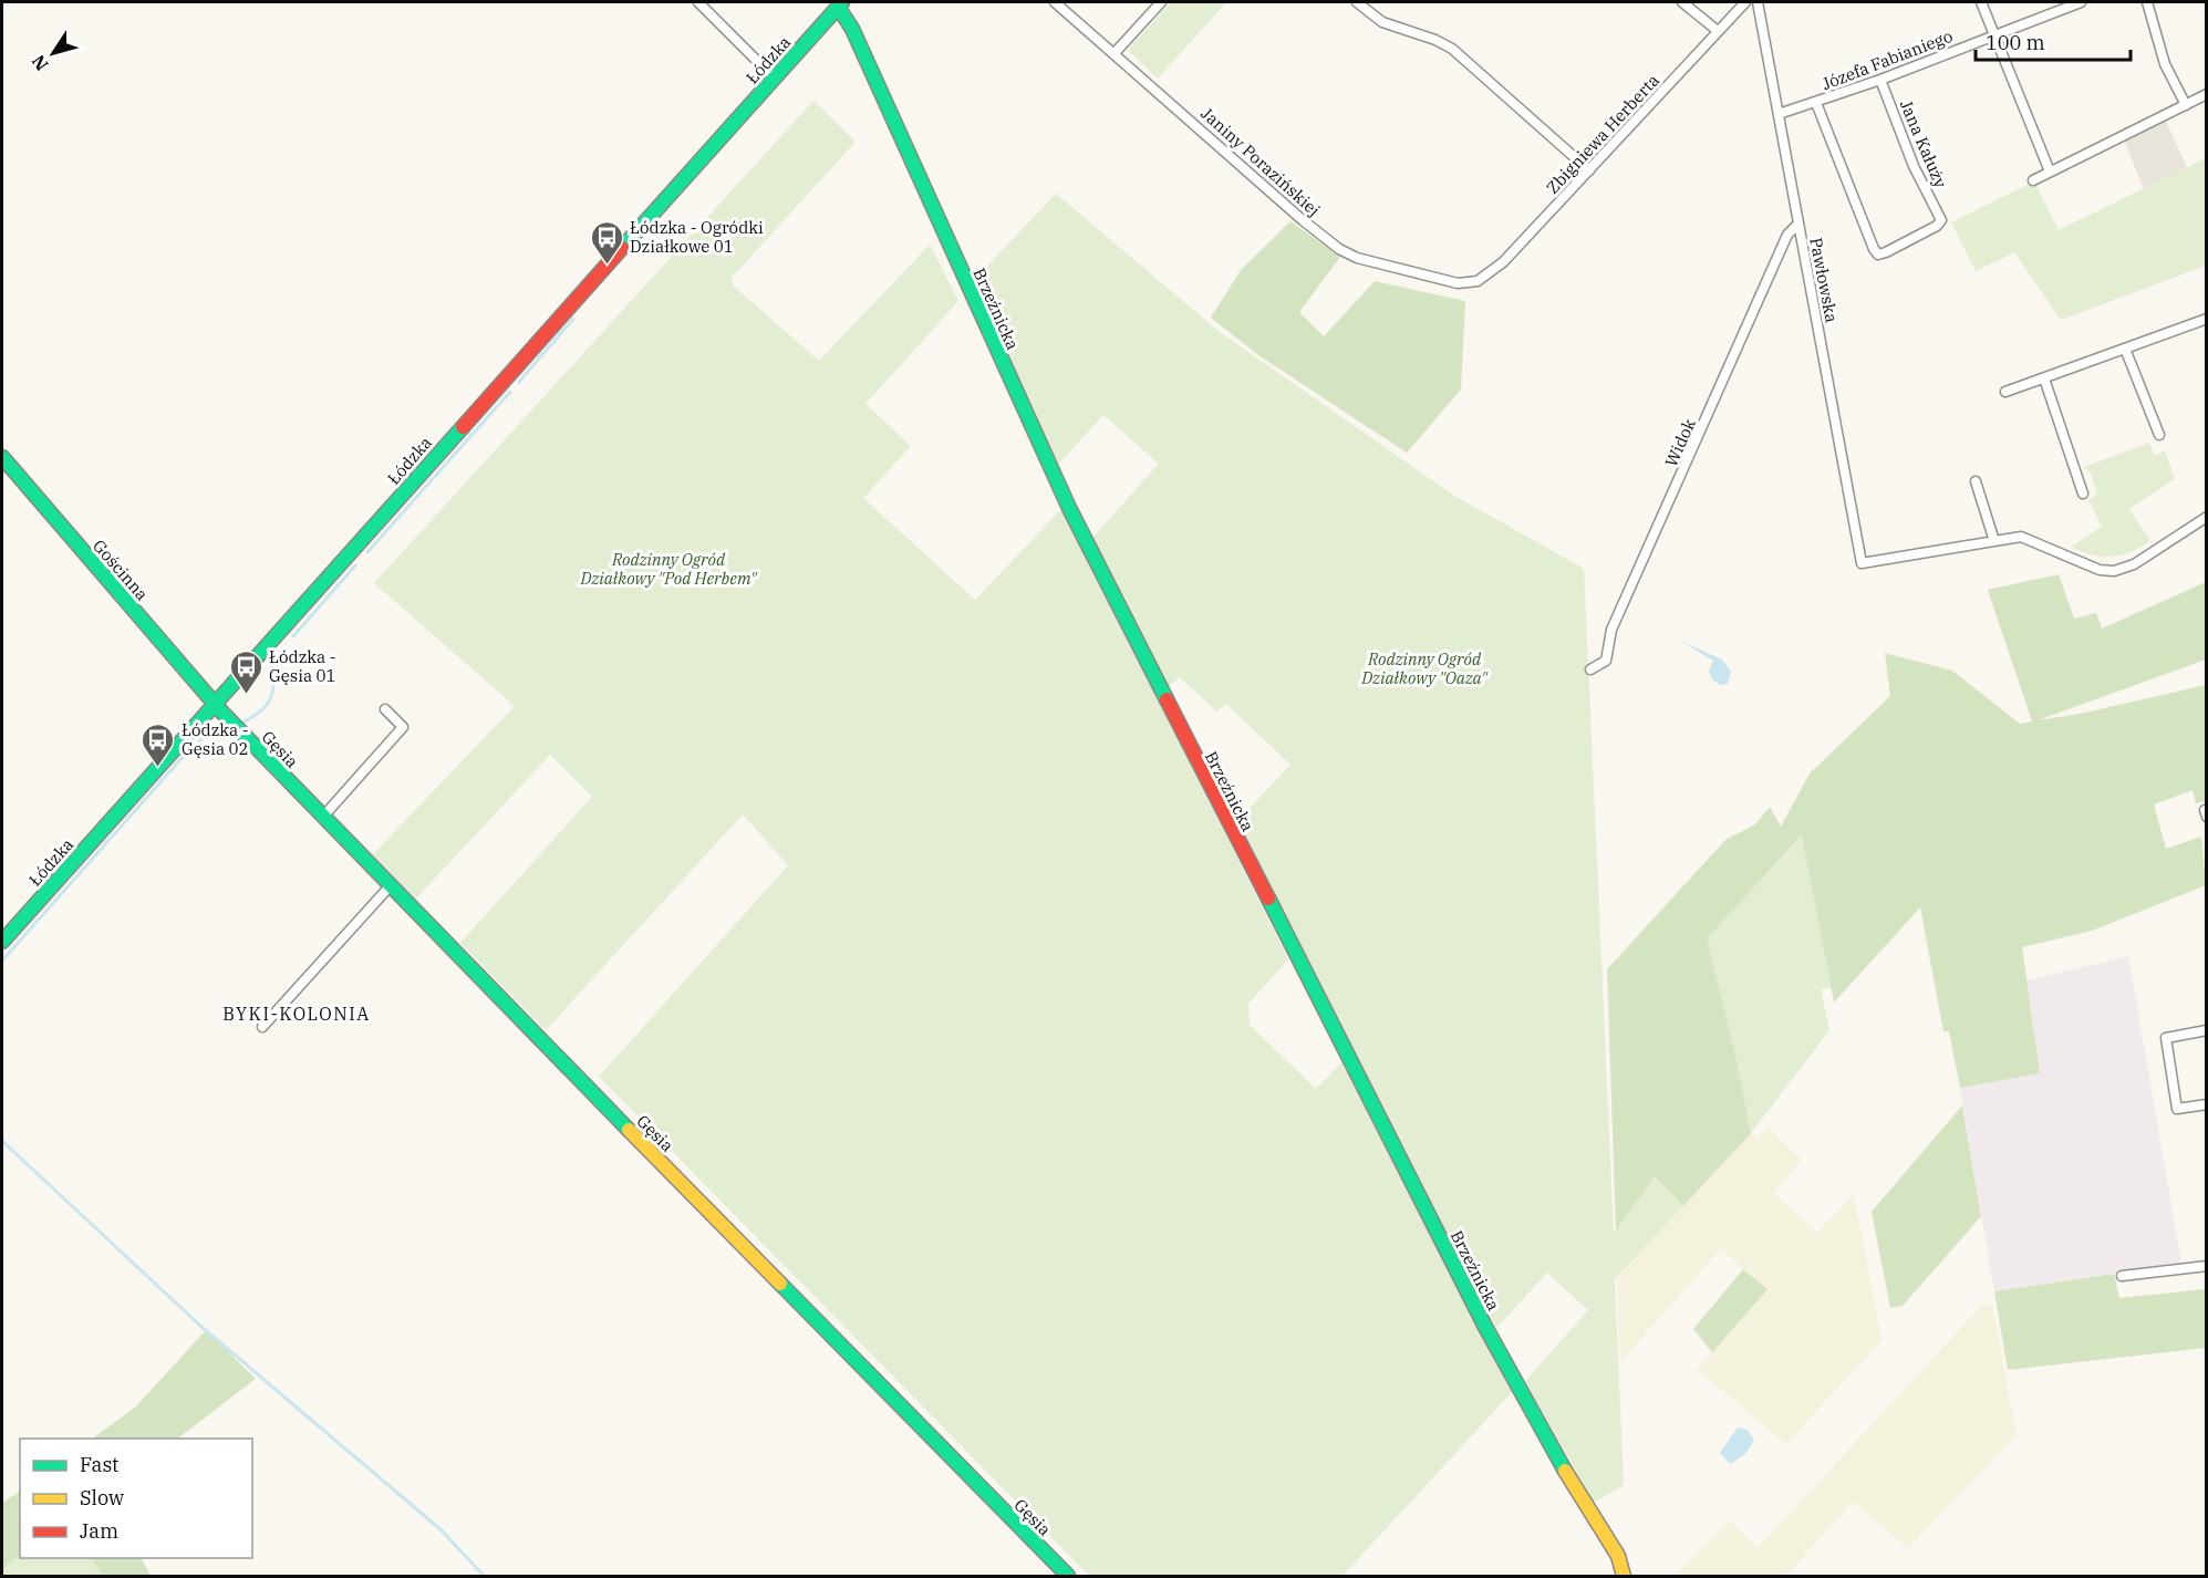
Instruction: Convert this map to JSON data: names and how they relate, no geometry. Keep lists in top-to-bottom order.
{
  "streets": {
    "street": [
      "Łódzka",
      "Józefa Fabianiego",
      "Zbigniewa Herberta",
      "Jana Kałuży",
      "Janiny Porazińskiej",
      "Pawłowska",
      "Brzeźnicka",
      "Widok",
      "Gościnna",
      "Gęsia"
    ]
  },
  "crossings": [
    ["Łódzka", "Brzeźnicka"],
    ["Łódzka", "Gościnna"],
    ["Łódzka", "Gęsia"],
    ["Józefa Fabianiego", "Jana Kałuży"],
    ["Józefa Fabianiego", "Pawłowska"],
    ["Zbigniewa Herberta", "Janiny Porazińskiej"],
    ["Pawłowska", "Widok"],
    ["Gościnna", "Gęsia"]
  ],
  "districts": ["BYKI-KOLONIA"],
  "parks": ["Rodzinny Ogród Działkowy \"Pod Herbem\"", "Rodzinny Ogród Działkowy \"Oaza\""],
  "places": {
    "bus stop": ["Łódzka - Ogródki Działkowe 01", "Łódzka - Gęsia 01", "Łódzka - Gęsia 02"]
  },
  "legend": ["Fast", "Slow", "Jam"],
  "scale_bar": "100 m",
  "north": "bottom left"
}
